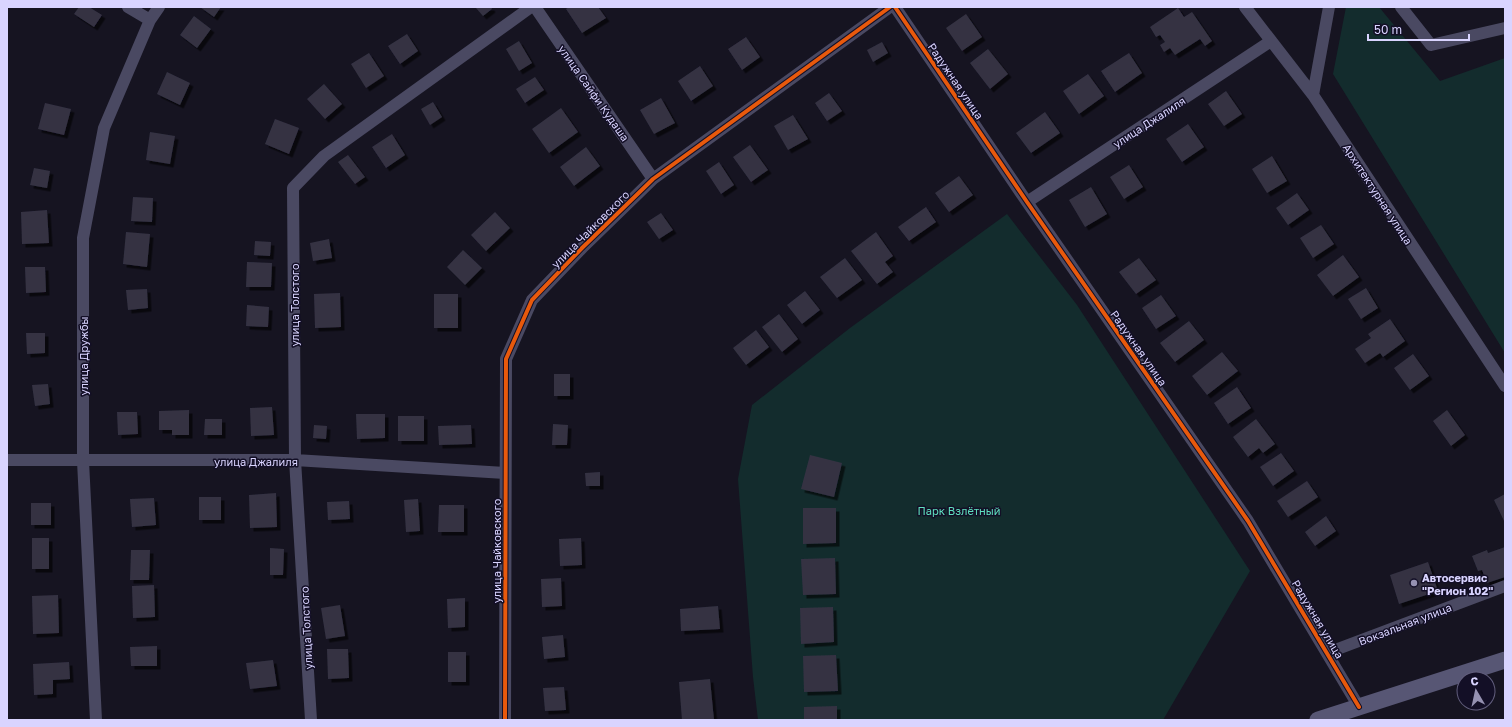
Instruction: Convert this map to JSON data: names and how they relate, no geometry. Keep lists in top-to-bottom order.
{
  "streets": {
    "street": [
      "Радужная улица",
      "улица Сайфи Кудаша",
      "улица Джалиля",
      "Архитектурная улица",
      "улица Чайковского",
      "улица Толстого",
      "улица Дружбы",
      "Вокзальная улица"
    ]
  },
  "crossings": [
    ["Радужная улица", "улица Джалиля"],
    ["Радужная улица", "Вокзальная улица"],
    ["улица Сайфи Кудаша", "улица Чайковского"],
    ["улица Джалиля", "Архитектурная улица"],
    ["улица Джалиля", "улица Чайковского"],
    ["улица Джалиля", "улица Толстого"],
    ["улица Джалиля", "улица Дружбы"]
  ],
  "parks": ["Парк Взлётный"],
  "places": ["Автосервис \"Регион 102\""],
  "scale_bar": "50 m",
  "north": "top"
}
